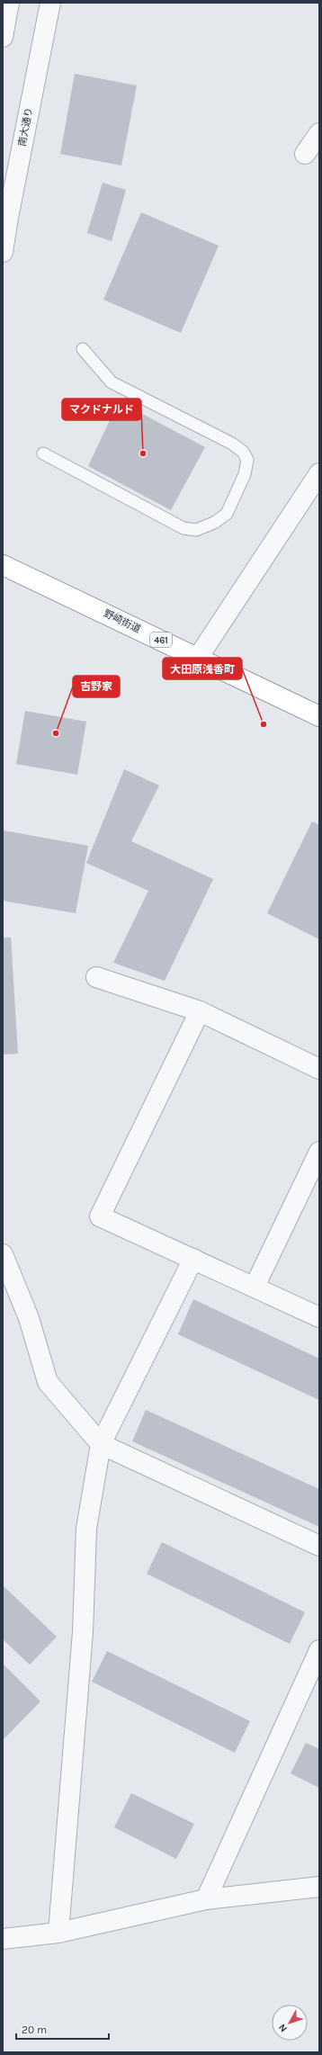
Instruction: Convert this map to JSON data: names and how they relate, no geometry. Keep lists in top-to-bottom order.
{
  "streets": {
    "highway": ["野崎街道", "461"],
    "street": ["南大通り"]
  },
  "places": ["マクドナルド", "大田原浅香町", "吉野家"],
  "scale_bar": "20 m",
  "north": "bottom left"
}
